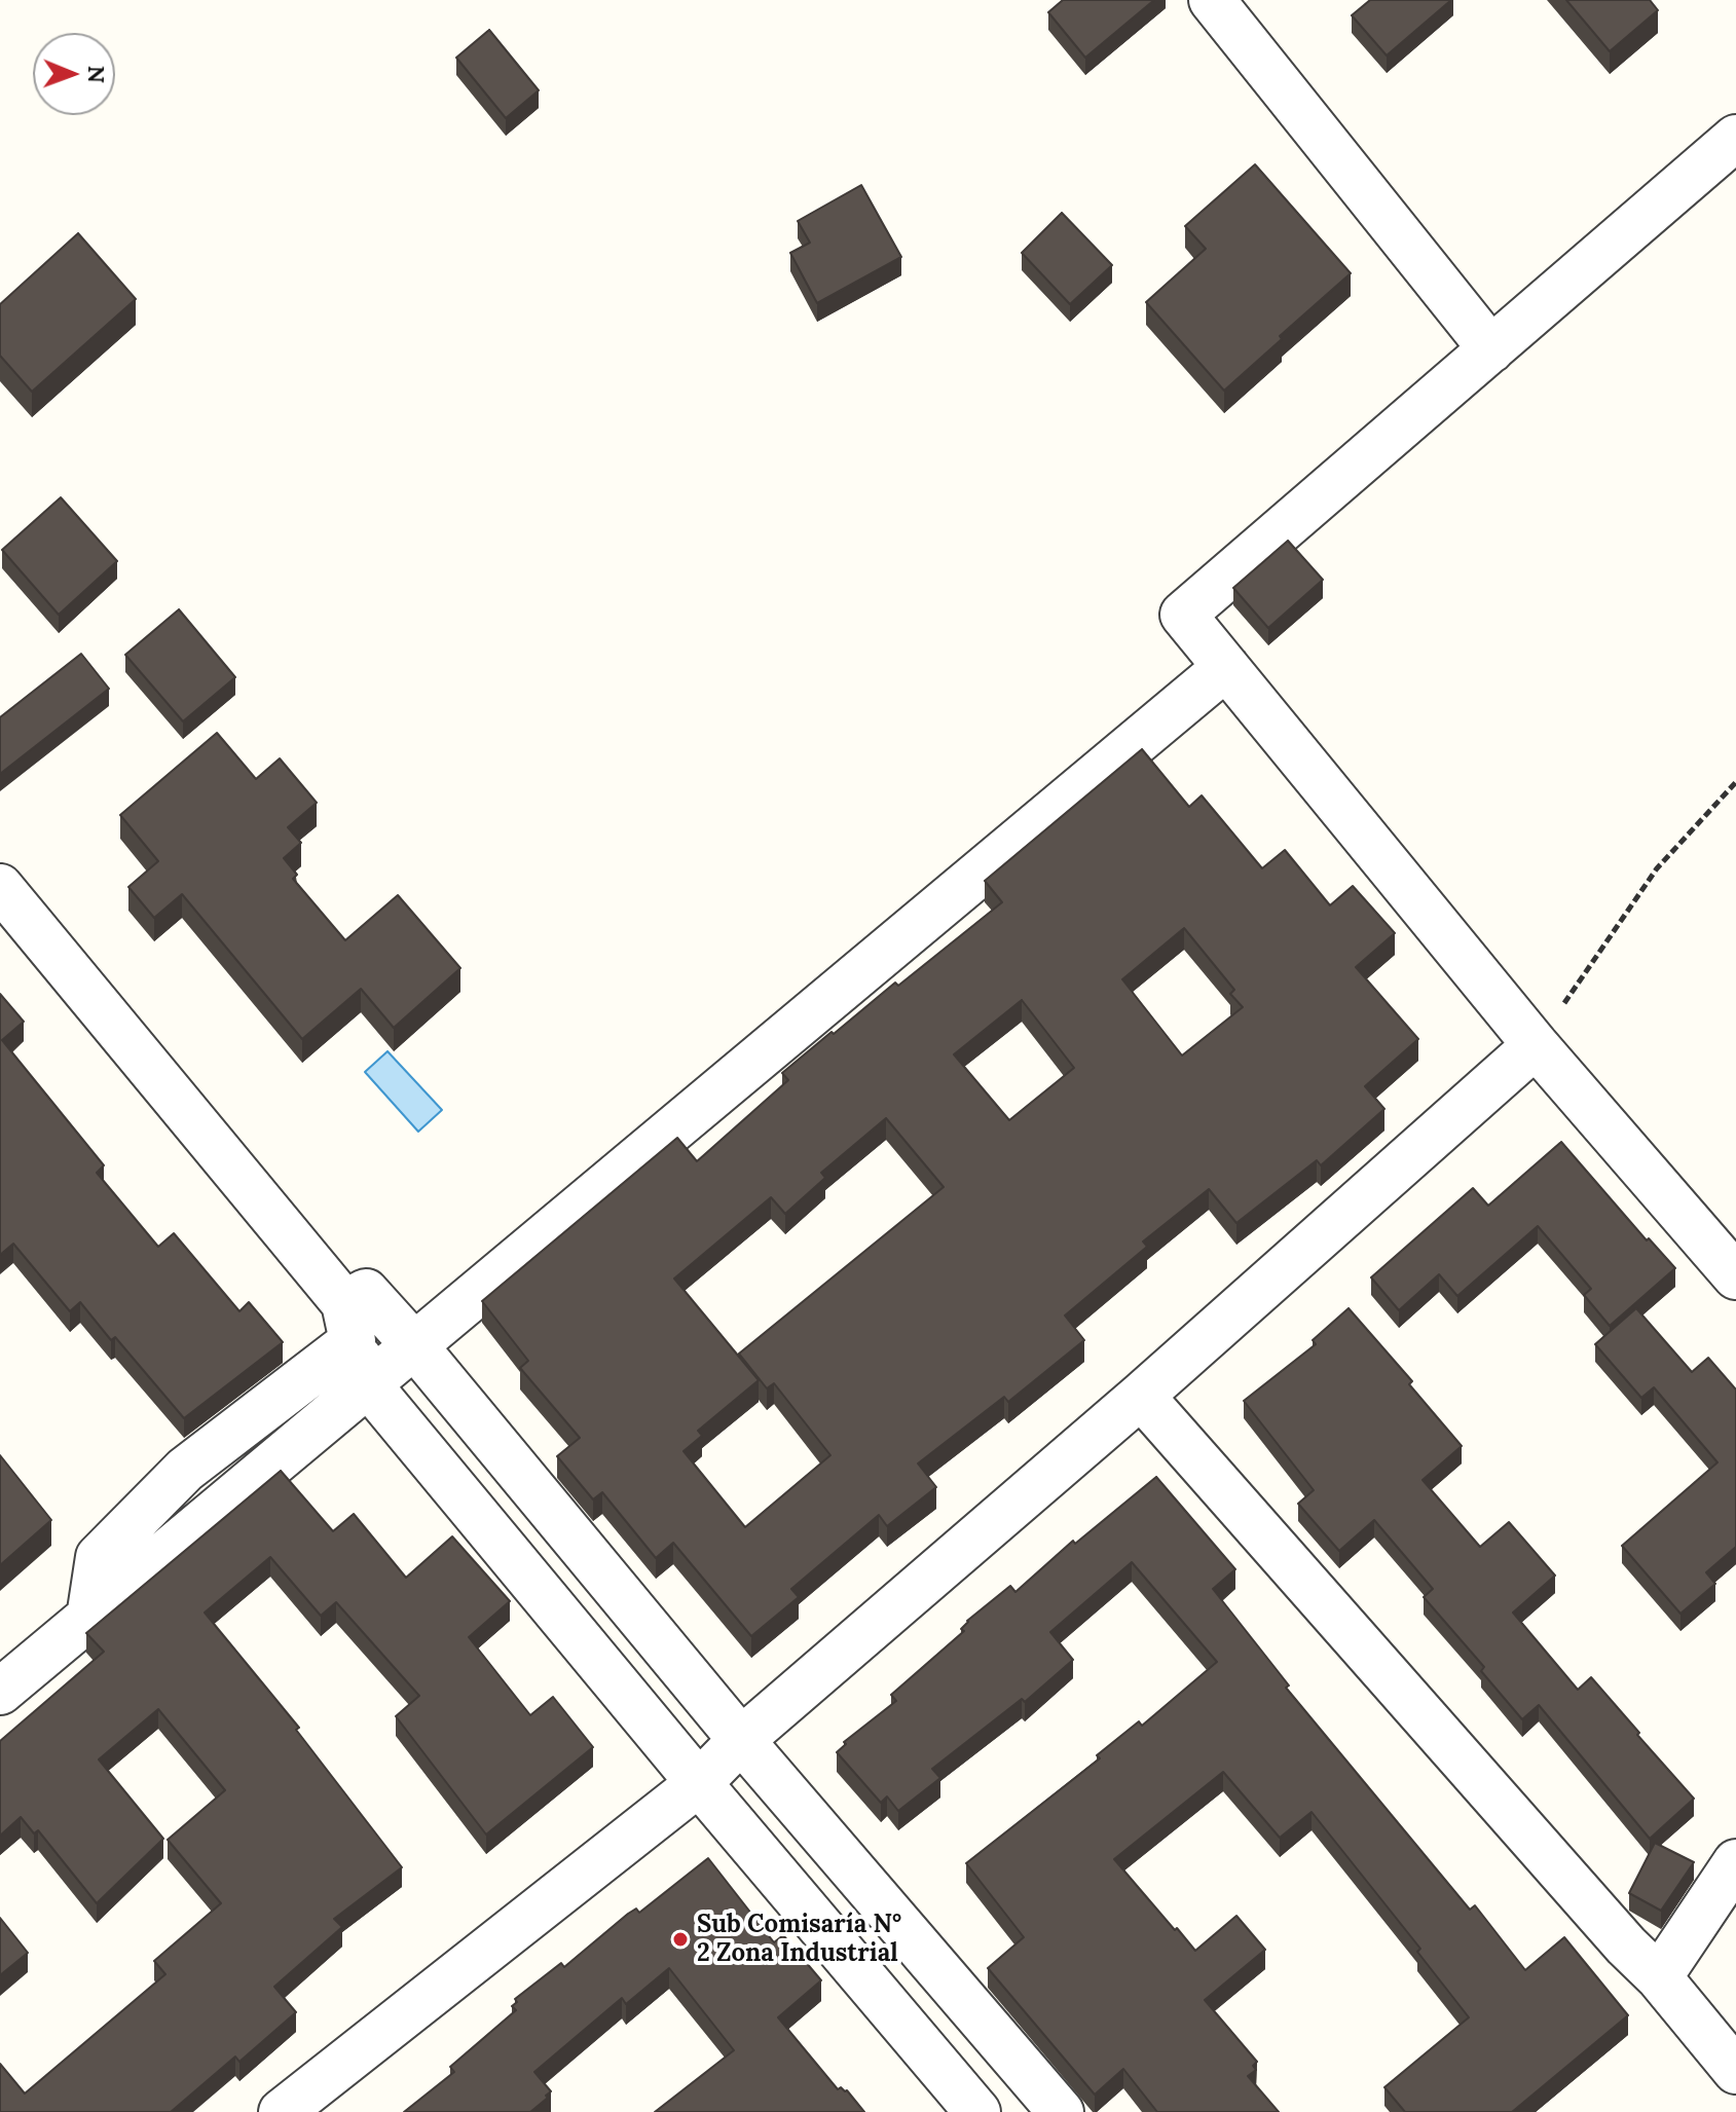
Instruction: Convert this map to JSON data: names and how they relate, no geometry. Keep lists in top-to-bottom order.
{
  "places": ["Sub Comisaría N° 2 Zona Industrial"],
  "north": "right"
}
